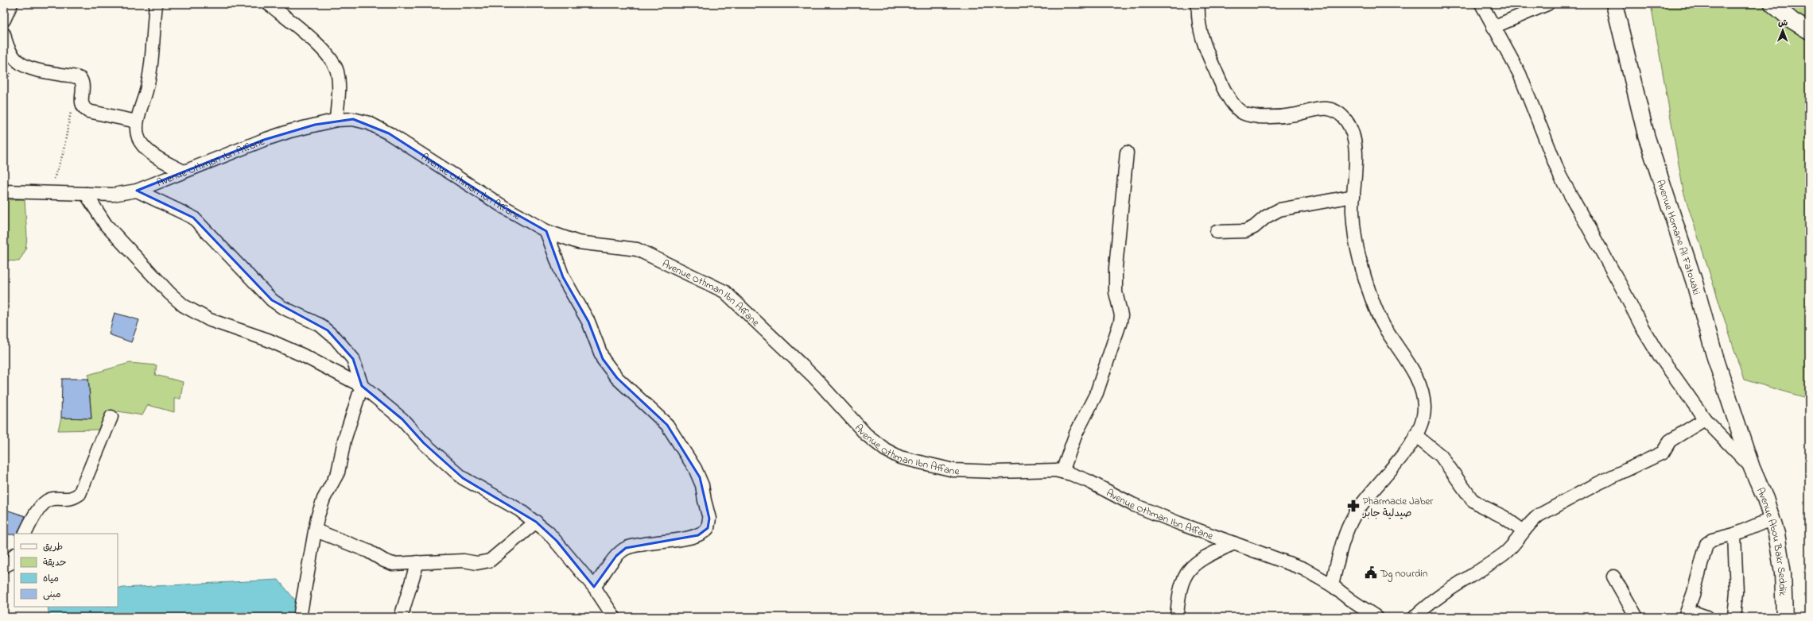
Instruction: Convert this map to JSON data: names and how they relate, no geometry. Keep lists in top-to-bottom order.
{
  "streets": {
    "street": ["Avenue Othman Ibn Affane", "Avenue Homane Al Fatouaki", "Avenue Abou Bakr Seddik"]
  },
  "crossings": [
    ["Avenue Homane Al Fatouaki", "Avenue Abou Bakr Seddik"]
  ],
  "places": {
    "pharmacy": ["Pharmacie Jaber صيدلية جابر"],
    "public building": ["Dg nourdin"]
  },
  "legend": [
    "طريق",
    "حديقة",
    "مياه",
    "مبنى"
  ],
  "north": "top"
}
